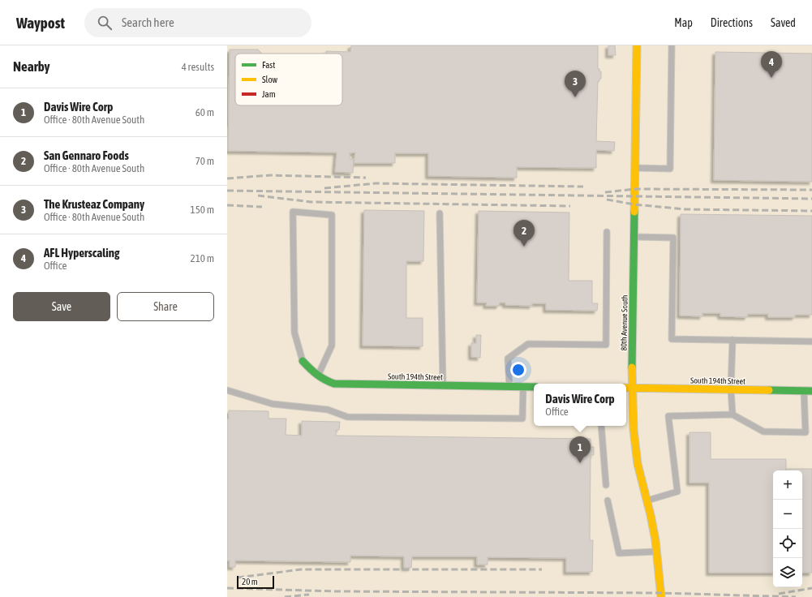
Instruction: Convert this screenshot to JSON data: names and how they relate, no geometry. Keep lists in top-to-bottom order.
{
  "streets": {
    "street": ["80th Avenue South", "South 194th Street"]
  },
  "crossings": [
    ["80th Avenue South", "South 194th Street"]
  ],
  "legend": ["Fast", "Slow", "Jam"],
  "scale_bar": "20 m",
  "page": {
    "header": "Waypost",
    "search": "Search here",
    "nav": ["Map", "Directions", "Saved"],
    "heading": ["Nearby", "4 results"],
    "pins": [
      "4",
      "3",
      "2",
      "1"
    ],
    "list": [
      {
        "mark": "1",
        "name": "Davis Wire Corp",
        "note": "Office · 80th Avenue South",
        "value": "60 m"
      },
      {
        "mark": "2",
        "name": "San Gennaro Foods",
        "note": "Office · 80th Avenue South",
        "value": "70 m"
      },
      {
        "mark": "3",
        "name": "The Krusteaz Company",
        "note": "Office · 80th Avenue South",
        "value": "150 m"
      },
      {
        "mark": "4",
        "name": "AFL Hyperscaling",
        "note": "Office",
        "value": "210 m"
      }
    ],
    "buttons": ["Save", "Share"],
    "popup": ["Davis Wire Corp", "Office"],
    "map_buttons": ["+", "−"],
    "scale": "20 m"
  }
}
